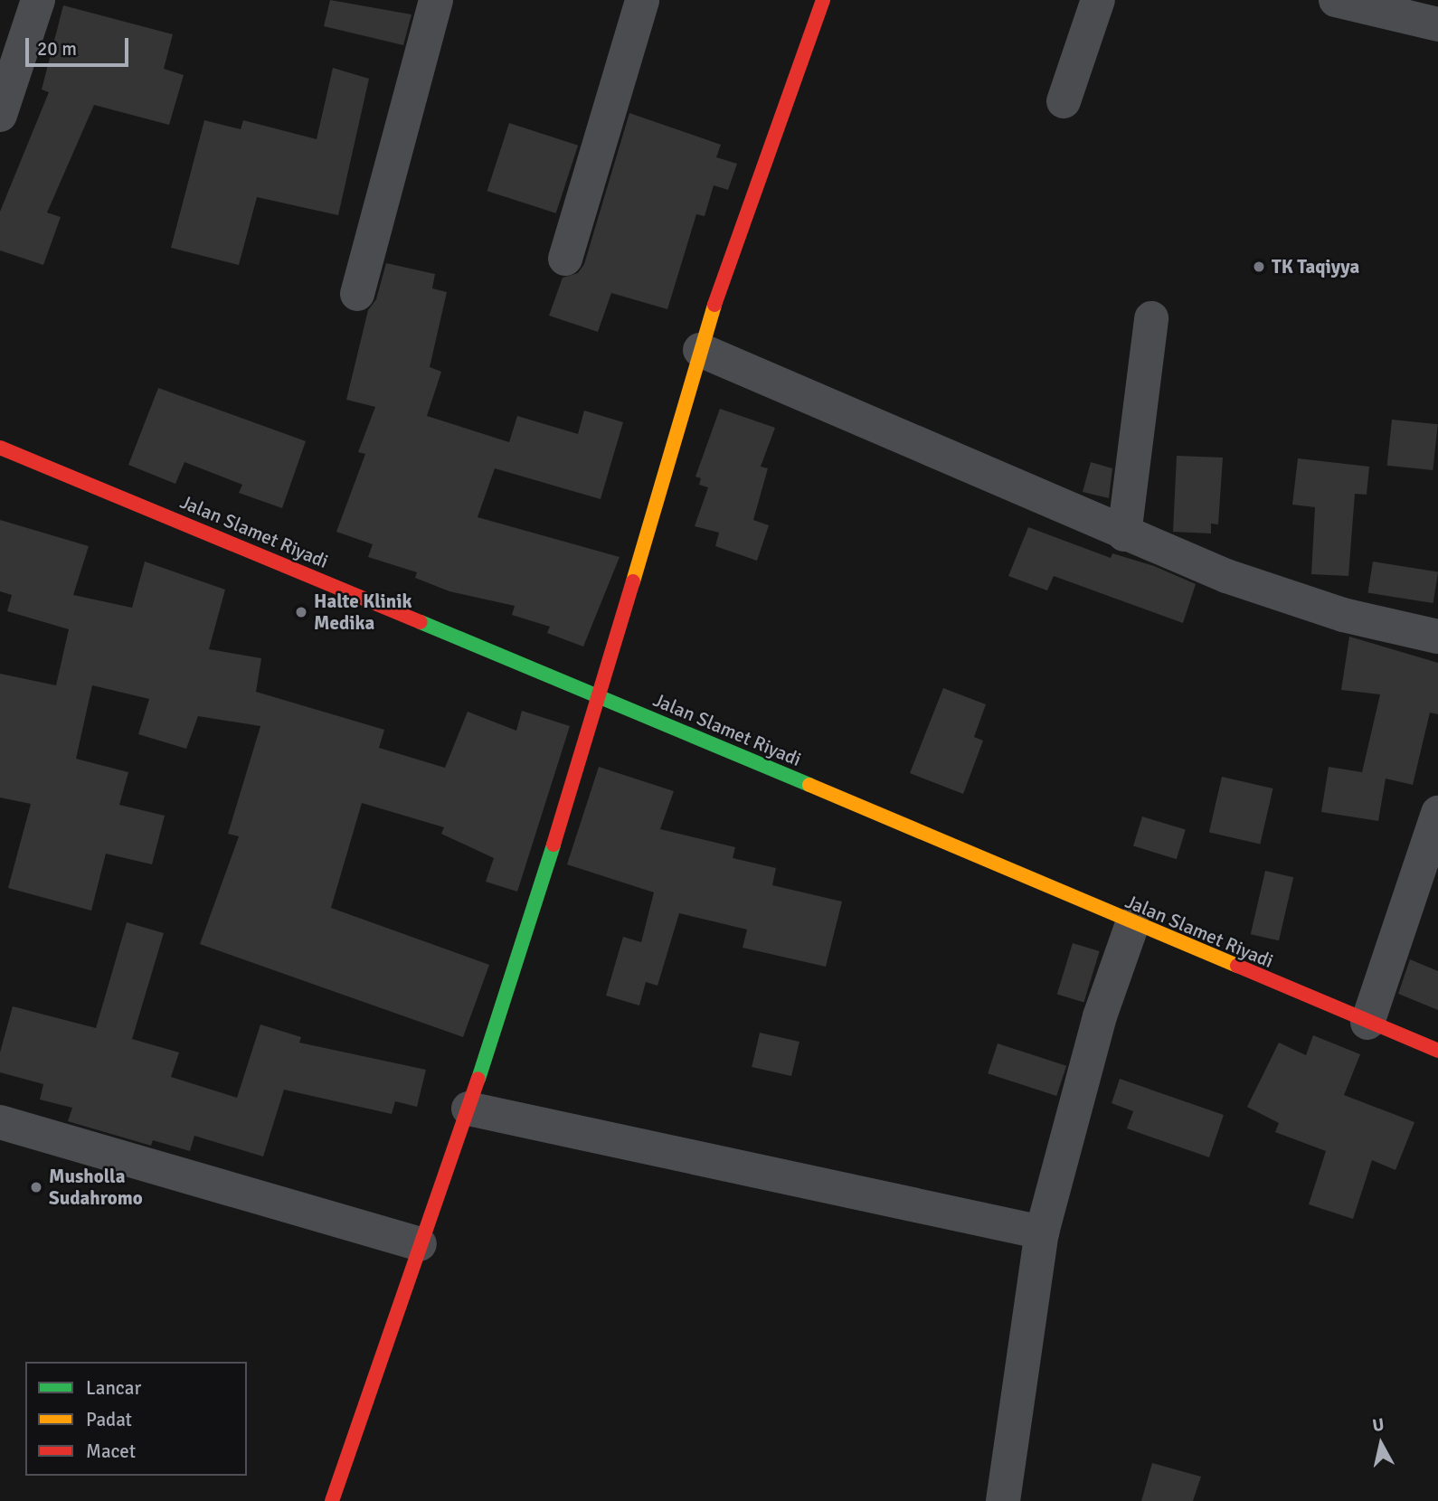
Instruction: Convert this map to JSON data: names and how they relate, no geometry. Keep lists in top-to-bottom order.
{
  "streets": {
    "street": ["Jalan Slamet Riyadi"]
  },
  "places": ["TK Taqiyya", "Halte Klinik Medika", "Musholla Sudahromo"],
  "legend": ["Lancar", "Padat", "Macet"],
  "scale_bar": "20 m",
  "north": "top"
}
